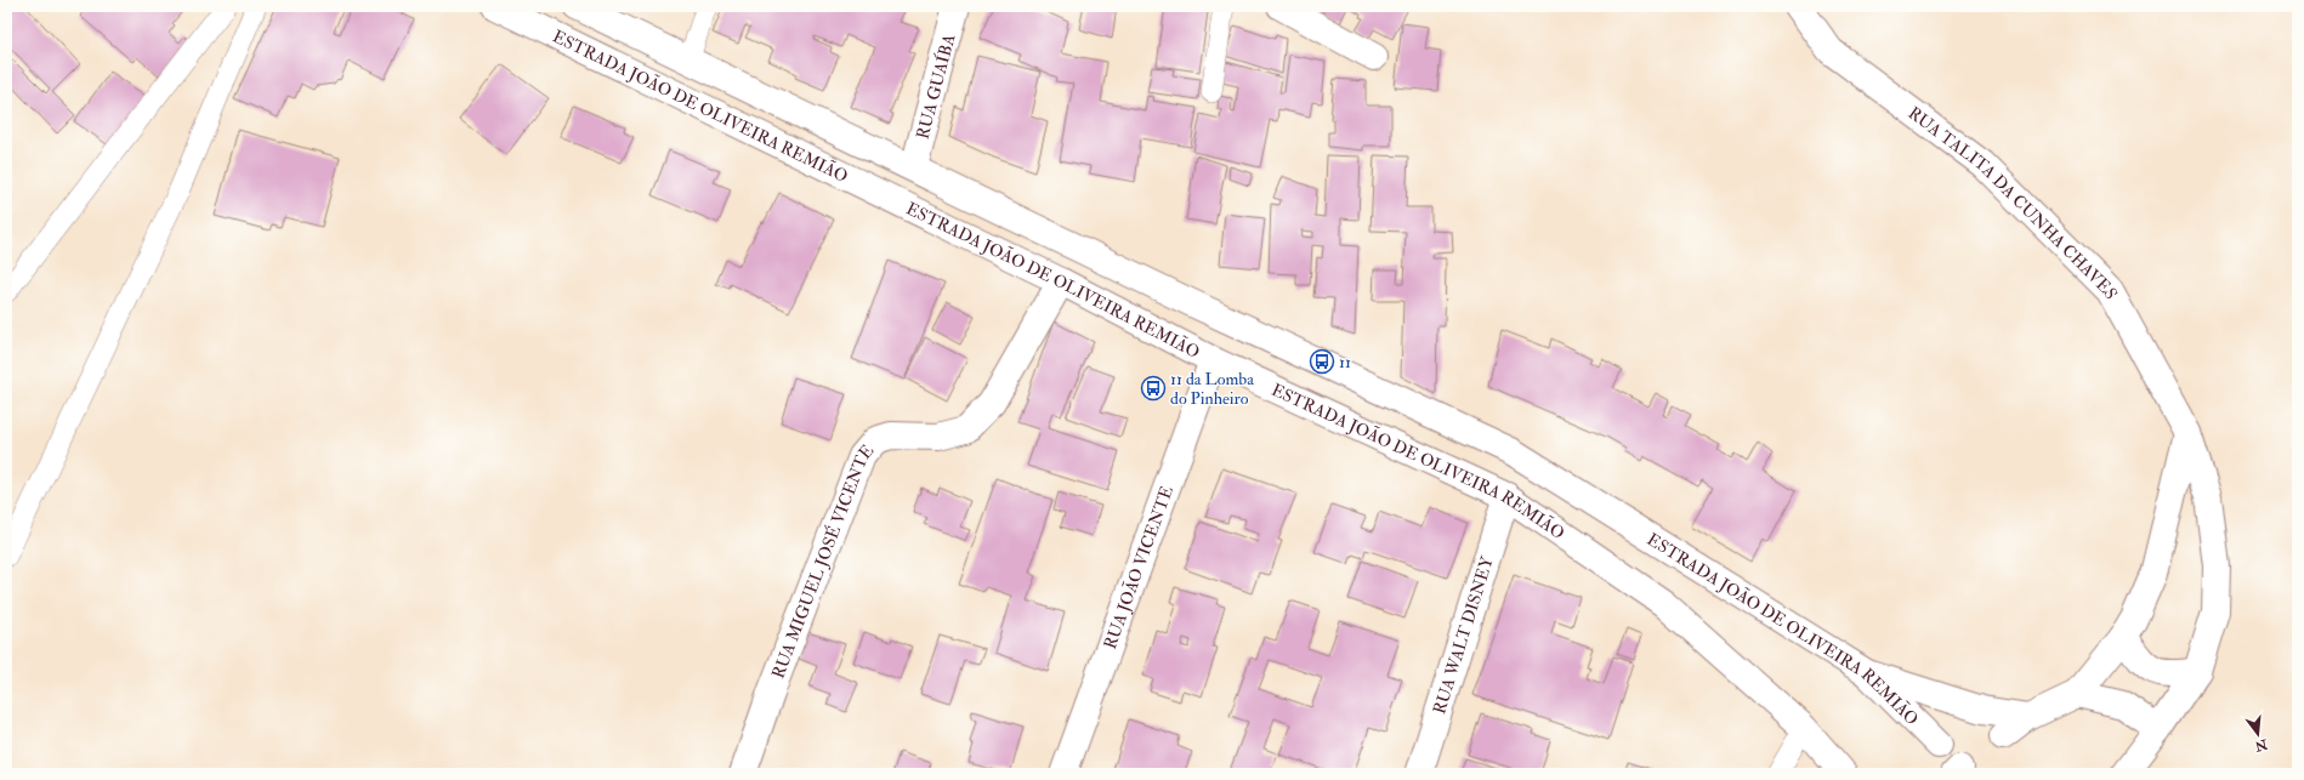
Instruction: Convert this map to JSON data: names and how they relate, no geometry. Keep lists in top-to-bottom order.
{
  "streets": {
    "main road": [
      "RUA GUAÍBA",
      "ESTRADA JOÃO DE OLIVEIRA REMIÃO",
      "RUA TALITA DA CUNHA CHAVES",
      "RUA MIGUEL JOSÉ VICENTE",
      "RUA JOÃO VICENTE",
      "RUA WALT DISNEY"
    ]
  },
  "crossings": [
    ["RUA GUAÍBA", "ESTRADA JOÃO DE OLIVEIRA REMIÃO"],
    ["ESTRADA JOÃO DE OLIVEIRA REMIÃO", "RUA MIGUEL JOSÉ VICENTE"],
    ["ESTRADA JOÃO DE OLIVEIRA REMIÃO", "RUA JOÃO VICENTE"],
    ["ESTRADA JOÃO DE OLIVEIRA REMIÃO", "RUA WALT DISNEY"]
  ],
  "places": {
    "bus stop": ["11", "11 da Lomba do Pinheiro"]
  },
  "north": "bottom"
}
